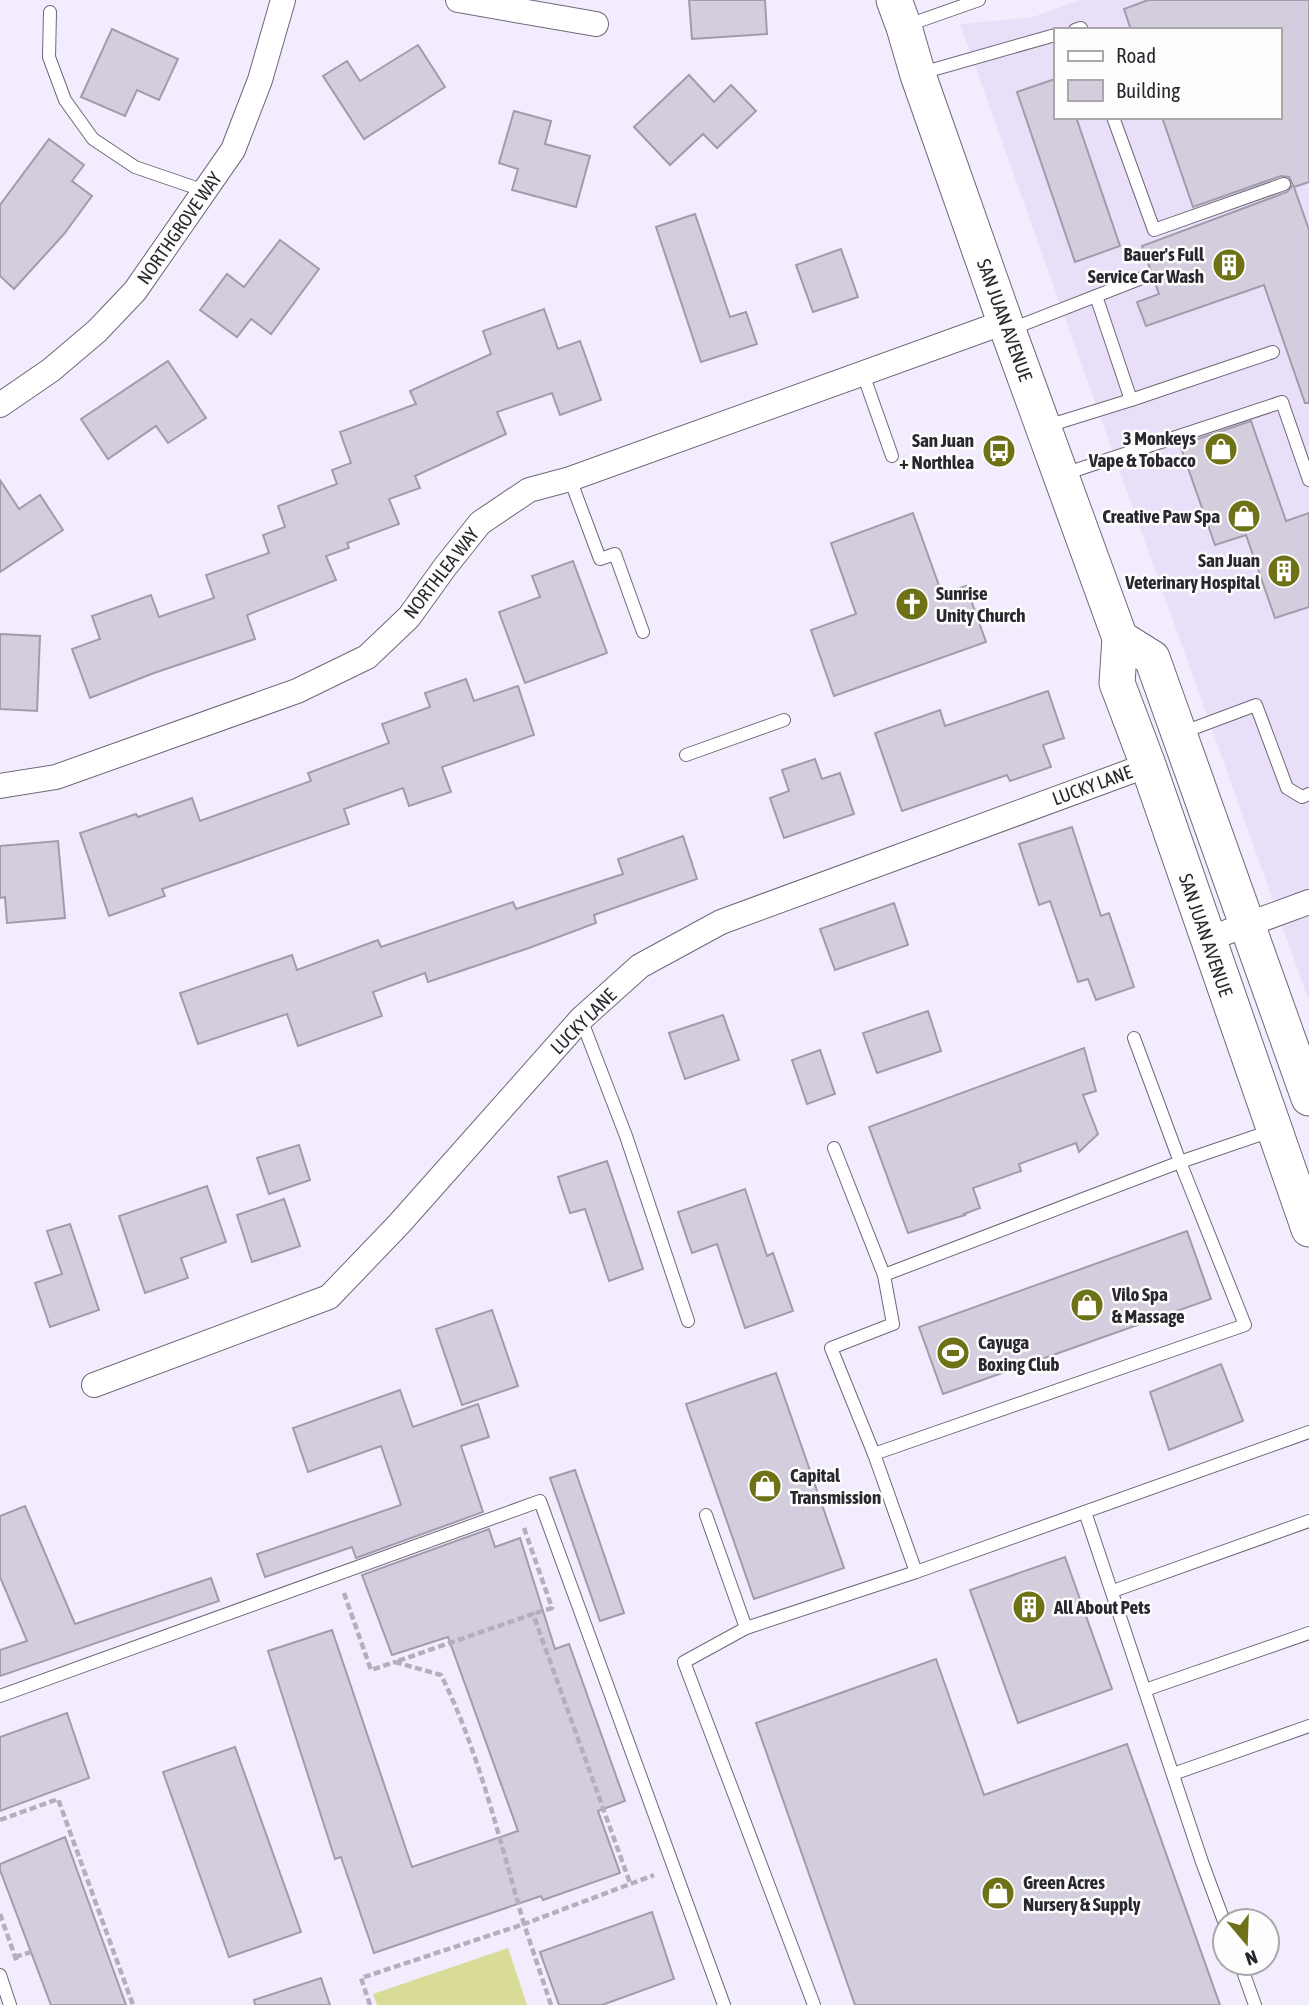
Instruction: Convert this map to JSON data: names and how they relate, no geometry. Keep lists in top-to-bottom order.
{
  "streets": {
    "main road": ["SAN JUAN AVENUE"],
    "street": ["NORTHGROVE WAY", "NORTHLEA WAY", "LUCKY LANE"]
  },
  "crossings": [
    ["SAN JUAN AVENUE", "NORTHLEA WAY"],
    ["SAN JUAN AVENUE", "LUCKY LANE"]
  ],
  "places": {
    "building": ["Bauer's Full Service Car Wash", "San Juan Veterinary Hospital", "All About Pets"],
    "shop": [
      "3 Monkeys Vape & Tobacco",
      "Creative Paw Spa",
      "Vilo Spa & Massage",
      "Capital Transmission",
      "Green Acres Nursery & Supply"
    ],
    "bus stop": ["San Juan + Northlea"],
    "church": ["Sunrise Unity Church"],
    "sports": ["Cayuga Boxing Club"]
  },
  "legend": ["Road", "Building"],
  "north": "bottom"
}
